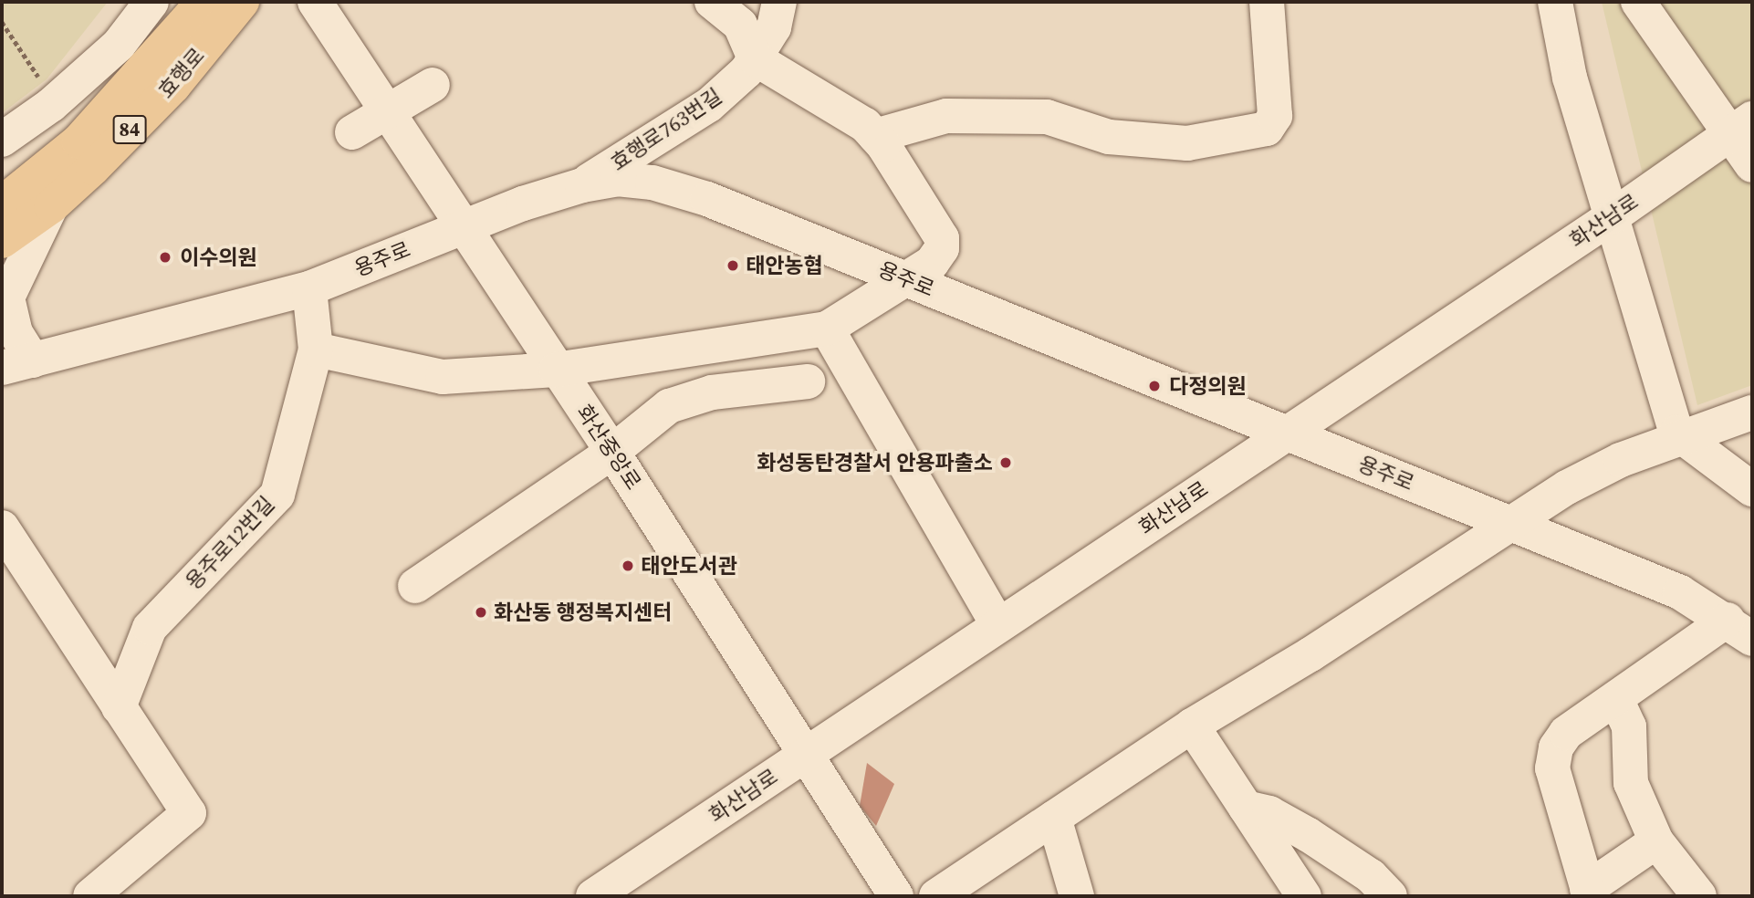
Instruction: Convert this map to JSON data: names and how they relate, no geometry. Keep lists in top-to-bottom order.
{
  "streets": {
    "main road": ["효행로", "84"],
    "street": [
      "효행로763번길",
      "화산남로",
      "용주로",
      "화산중앙로",
      "용주로12번길"
    ]
  },
  "crossings": [
    ["효행로", "용주로"],
    ["효행로763번길", "용주로"],
    ["화산남로", "용주로"],
    ["화산남로", "화산중앙로"],
    ["용주로", "화산중앙로"],
    ["용주로", "용주로12번길"]
  ],
  "places": [
    "이수의원",
    "태안농협",
    "다정의원",
    "화성동탄경찰서 안용파출소",
    "태안도서관",
    "화산동 행정복지센터"
  ]
}
